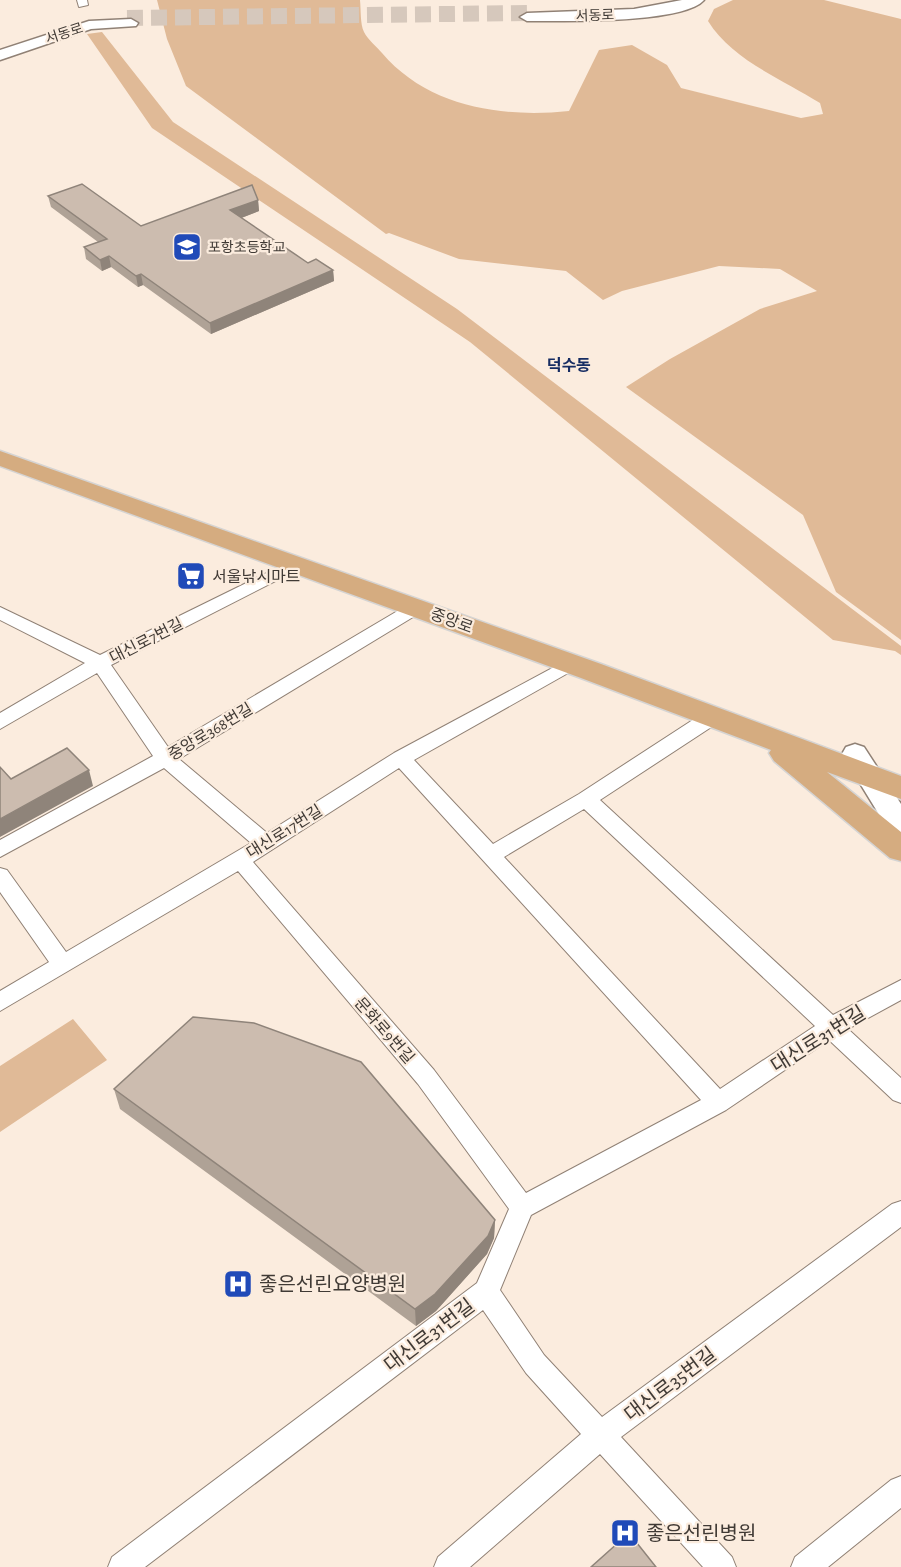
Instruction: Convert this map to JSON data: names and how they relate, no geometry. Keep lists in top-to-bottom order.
{
  "streets": {
    "main road": ["서동로", "중앙로"],
    "street": [
      "대신로7번길",
      "중앙로368번길",
      "대신로17번길",
      "문화로9번길",
      "대신로31번길",
      "대신로35번길"
    ]
  },
  "crossings": [
    ["중앙로", "대신로7번길"],
    ["중앙로", "중앙로368번길"],
    ["중앙로", "대신로17번길"],
    ["대신로17번길", "문화로9번길"],
    ["문화로9번길", "대신로31번길"]
  ],
  "districts": ["덕수동"],
  "places": {
    "school or university": ["포항초등학교"],
    "supermarket": ["서울낚시마트"],
    "hospital": ["좋은선린요양병원", "좋은선린병원"]
  }
}
